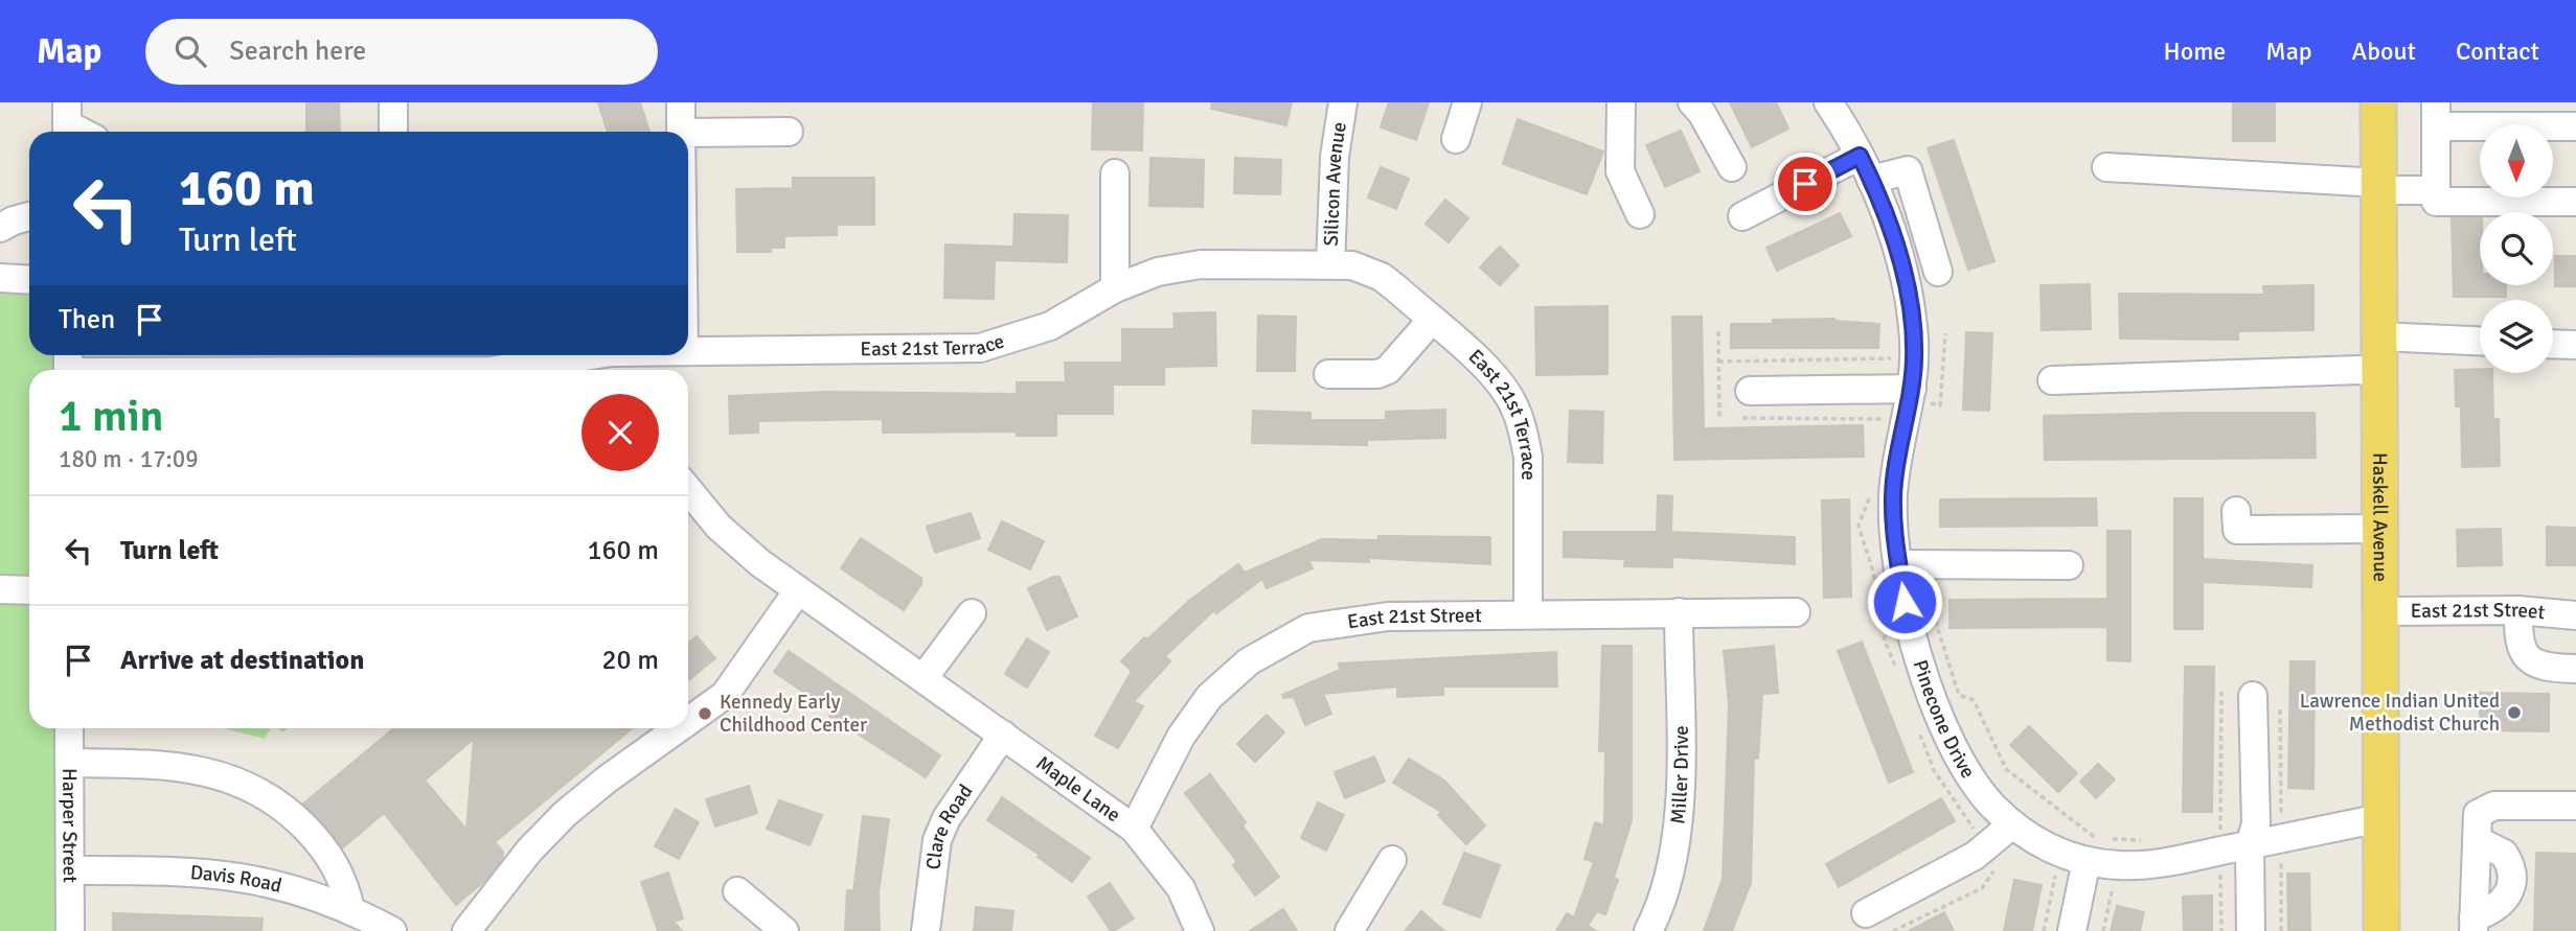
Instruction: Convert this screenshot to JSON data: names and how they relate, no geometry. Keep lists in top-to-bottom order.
{
  "streets": {
    "main road": ["Haskell Avenue"],
    "street": [
      "Silicon Avenue",
      "East 21st Terrace",
      "East 21st Street",
      "Pinecone Drive",
      "Miller Drive",
      "Maple Lane",
      "Harper Street",
      "Clare Road",
      "Davis Road"
    ]
  },
  "crossings": [
    ["Silicon Avenue", "East 21st Terrace"],
    ["East 21st Terrace", "East 21st Street"],
    ["Haskell Avenue", "East 21st Street"],
    ["Haskell Avenue", "Pinecone Drive"],
    ["East 21st Street", "Miller Drive"],
    ["East 21st Street", "Maple Lane"],
    ["Maple Lane", "Clare Road"],
    ["Harper Street", "Davis Road"]
  ],
  "places": ["Lawrence Indian United Methodist Church", "Kennedy Early Childhood Center"],
  "north": "bottom",
  "page": {
    "header": "Map",
    "search": "Search here",
    "nav": [
      "Home",
      "Map",
      "About",
      "Contact"
    ],
    "turn": ["160 m", "Turn left"],
    "then": "Then",
    "heading": ["1 min", "180 m · 17:09"],
    "list": [
      {
        "name": "Turn left",
        "value": "160 m"
      },
      {
        "name": "Arrive at destination",
        "value": "20 m"
      }
    ]
  }
}
